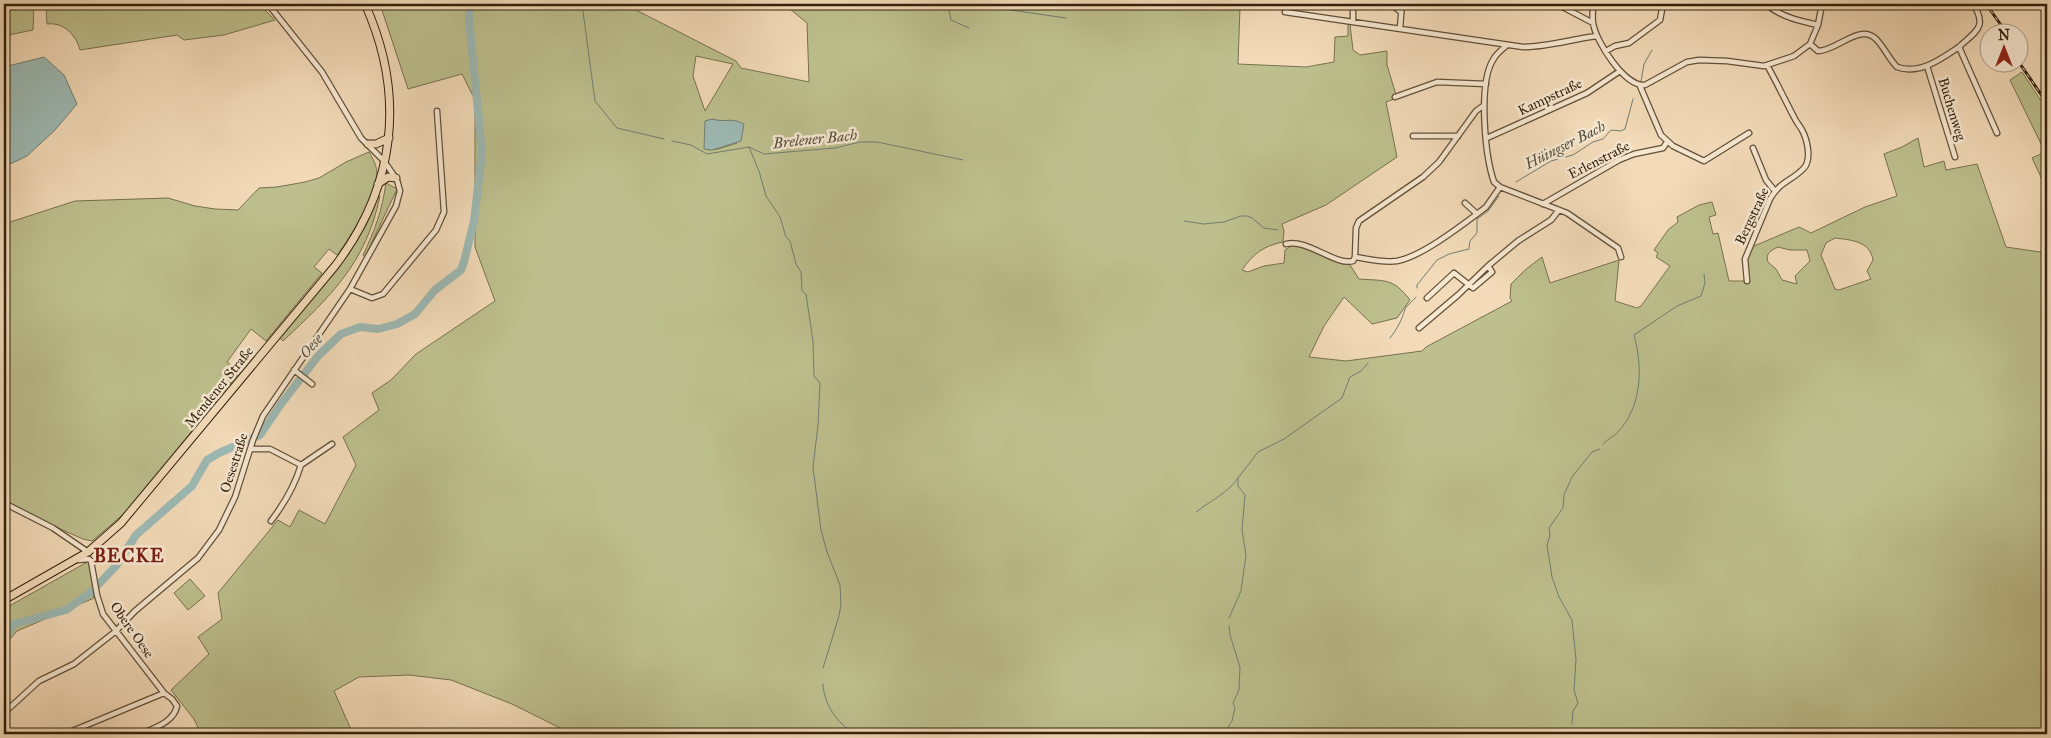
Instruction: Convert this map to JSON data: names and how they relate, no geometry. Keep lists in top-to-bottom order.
{
  "streets": {
    "main road": ["Mendener Straße"],
    "street": [
      "Kampstraße",
      "Buchenweg",
      "Erlenstraße",
      "Bergstraße",
      "Oesestraße",
      "Obere Oese"
    ]
  },
  "crossings": [
    ["Mendener Straße", "Obere Oese"],
    ["Oesestraße", "Obere Oese"]
  ],
  "districts": ["BECKE"],
  "water": ["Brelener Bach", "Hüingser Bach", "Oese"],
  "north": "top"
}
